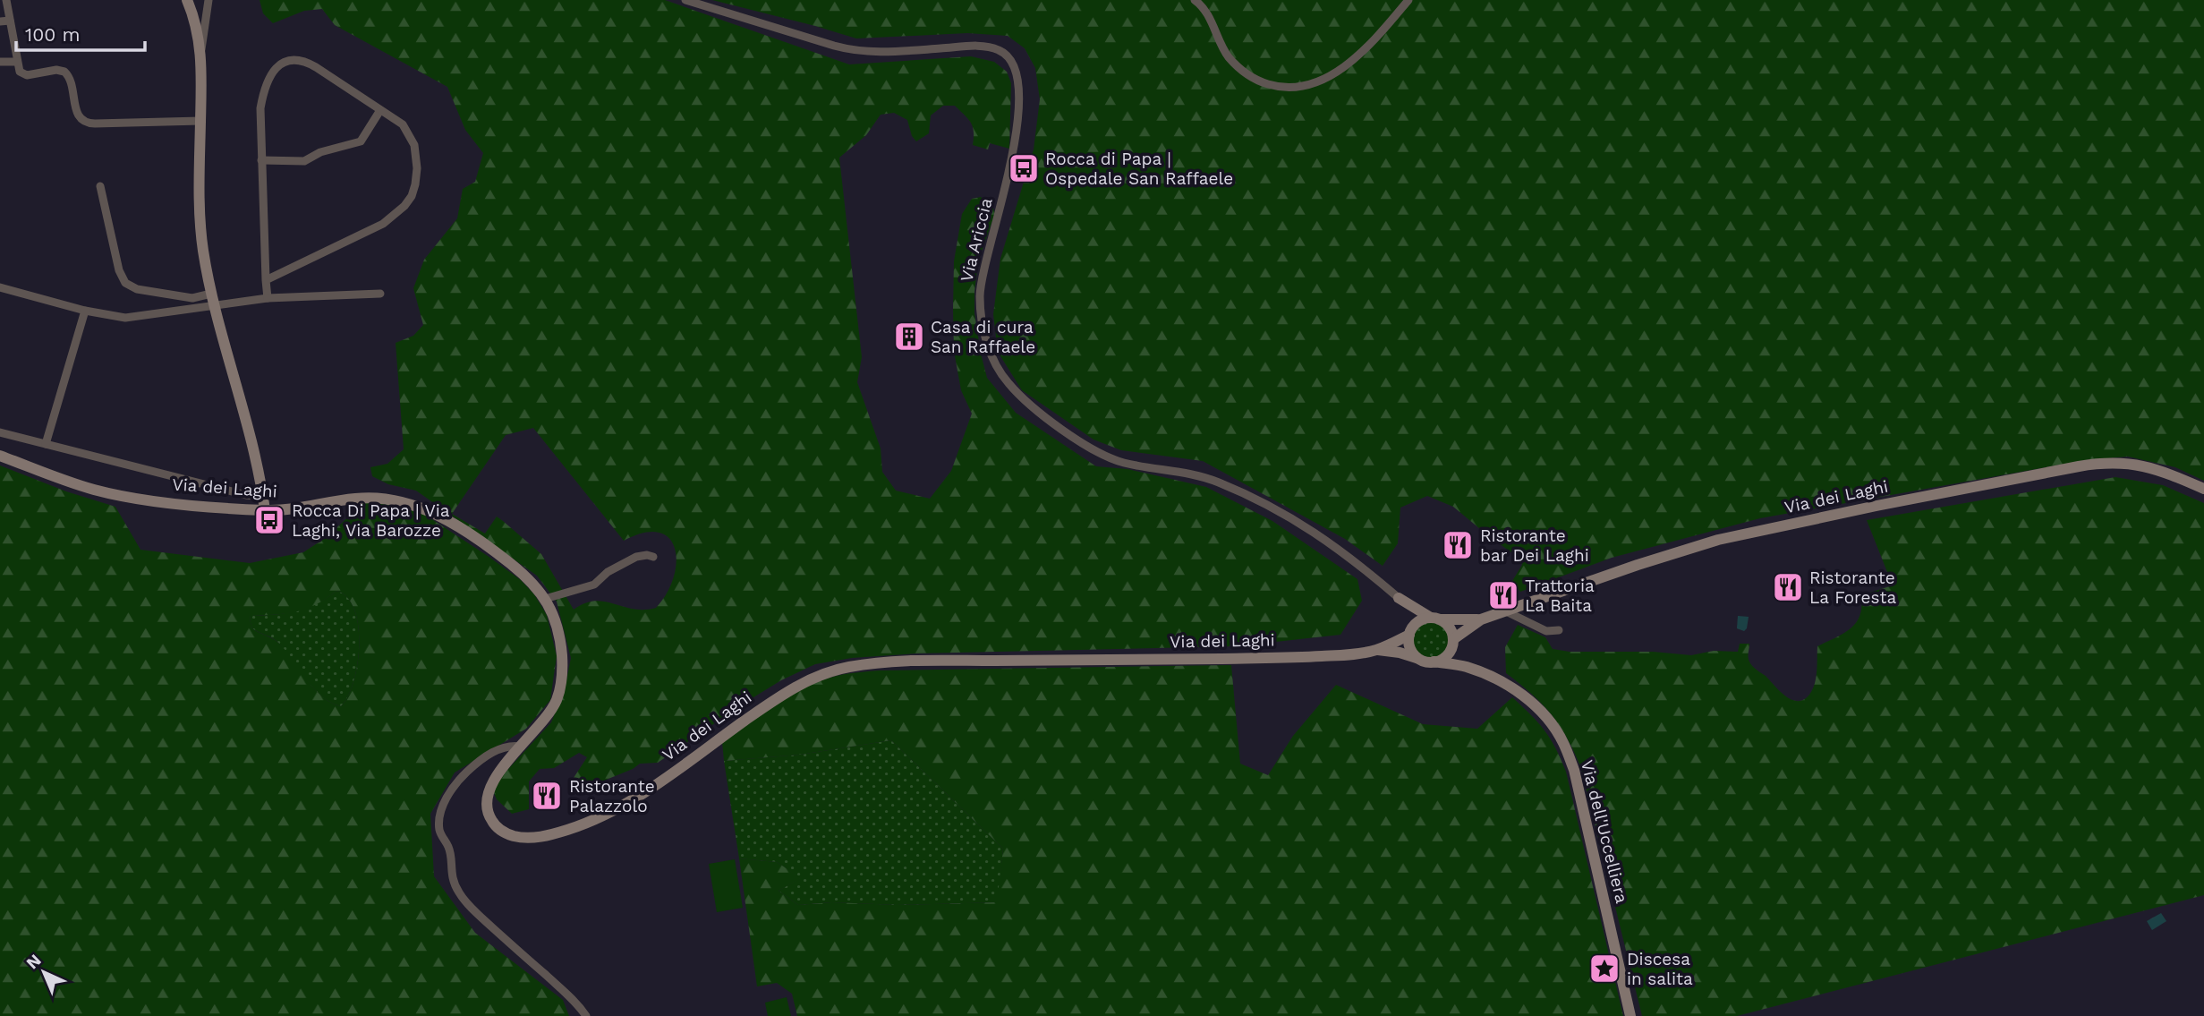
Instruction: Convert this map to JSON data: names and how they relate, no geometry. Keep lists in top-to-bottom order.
{
  "streets": {
    "main road": ["Via Ariccia", "Via dei Laghi", "Via dell'Uccelliera"]
  },
  "crossings": [
    ["Via Ariccia", "Via dei Laghi"],
    ["Via Ariccia", "Via dell'Uccelliera"],
    ["Via dei Laghi", "Via dell'Uccelliera"]
  ],
  "places": {
    "bus stop": ["Rocca di Papa | Ospedale San Raffaele", "Rocca Di Papa | Via Laghi, Via Barozze"],
    "building": ["Casa di cura San Raffaele"],
    "restaurant": [
      "Ristorante bar Dei Laghi",
      "Ristorante La Foresta",
      "Trattoria La Baita",
      "Ristorante Palazzolo"
    ],
    "place": ["Discesa in salita"]
  },
  "scale_bar": "100 m",
  "north": "top left"
}
